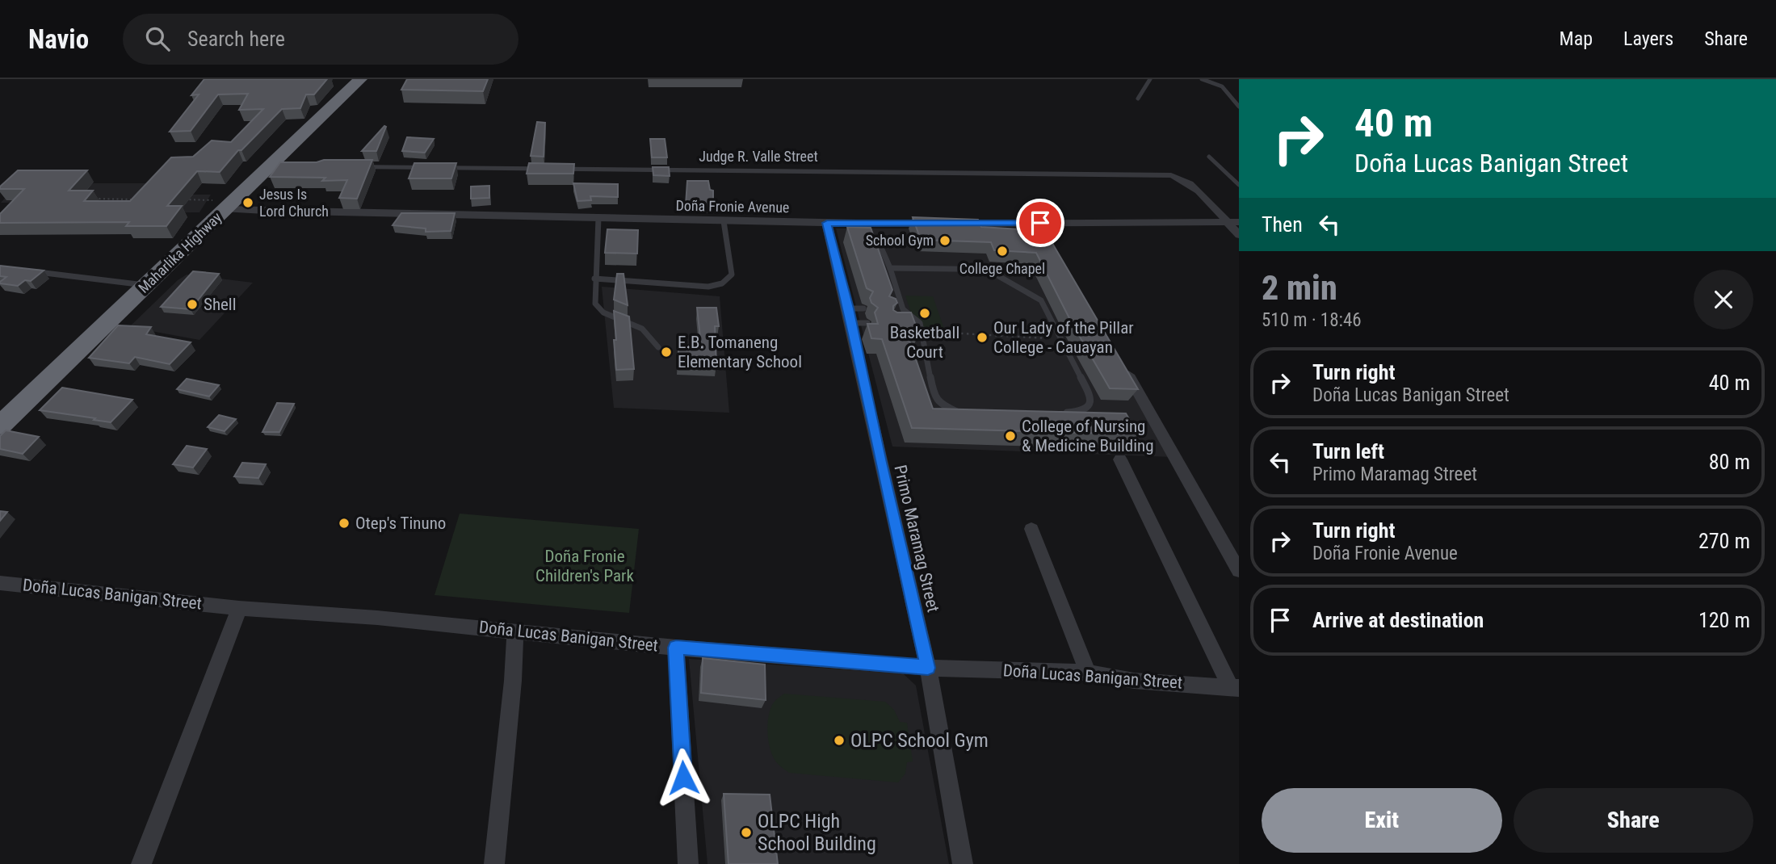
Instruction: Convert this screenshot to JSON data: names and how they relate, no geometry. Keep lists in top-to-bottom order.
{
  "streets": {
    "highway": ["Maharlika Highway"],
    "street": [
      "Judge R. Valle Street",
      "Doña Fronie Avenue",
      "Primo Maramag Street",
      "Doña Lucas Banigan Street"
    ]
  },
  "crossings": [
    ["Judge R. Valle Street", "Doña Fronie Avenue"],
    ["Doña Fronie Avenue", "Maharlika Highway"],
    ["Doña Fronie Avenue", "Primo Maramag Street"],
    ["Primo Maramag Street", "Doña Lucas Banigan Street"]
  ],
  "parks": ["Doña Fronie Children's Park"],
  "places": [
    "Jesus Is Lord Church",
    "School Gym",
    "College Chapel",
    "Shell",
    "Basketball Court",
    "Our Lady of the Pillar College - Cauayan",
    "E.B. Tomaneng Elementary School",
    "College of Nursing & Medicine Building",
    "Otep's Tinuno",
    "OLPC School Gym",
    "OLPC High School Building"
  ],
  "page": {
    "header": "Navio",
    "search": "Search here",
    "nav": ["Map", "Layers", "Share"],
    "turn": ["40 m", "Doña Lucas Banigan Street"],
    "then": "Then",
    "heading": ["2 min", "510 m · 18:46"],
    "list": [
      {
        "name": "Turn right",
        "note": "Doña Lucas Banigan Street",
        "value": "40 m"
      },
      {
        "name": "Turn left",
        "note": "Primo Maramag Street",
        "value": "80 m"
      },
      {
        "name": "Turn right",
        "note": "Doña Fronie Avenue",
        "value": "270 m"
      },
      {
        "name": "Arrive at destination",
        "value": "120 m"
      }
    ],
    "buttons": ["Exit", "Share"]
  }
}
